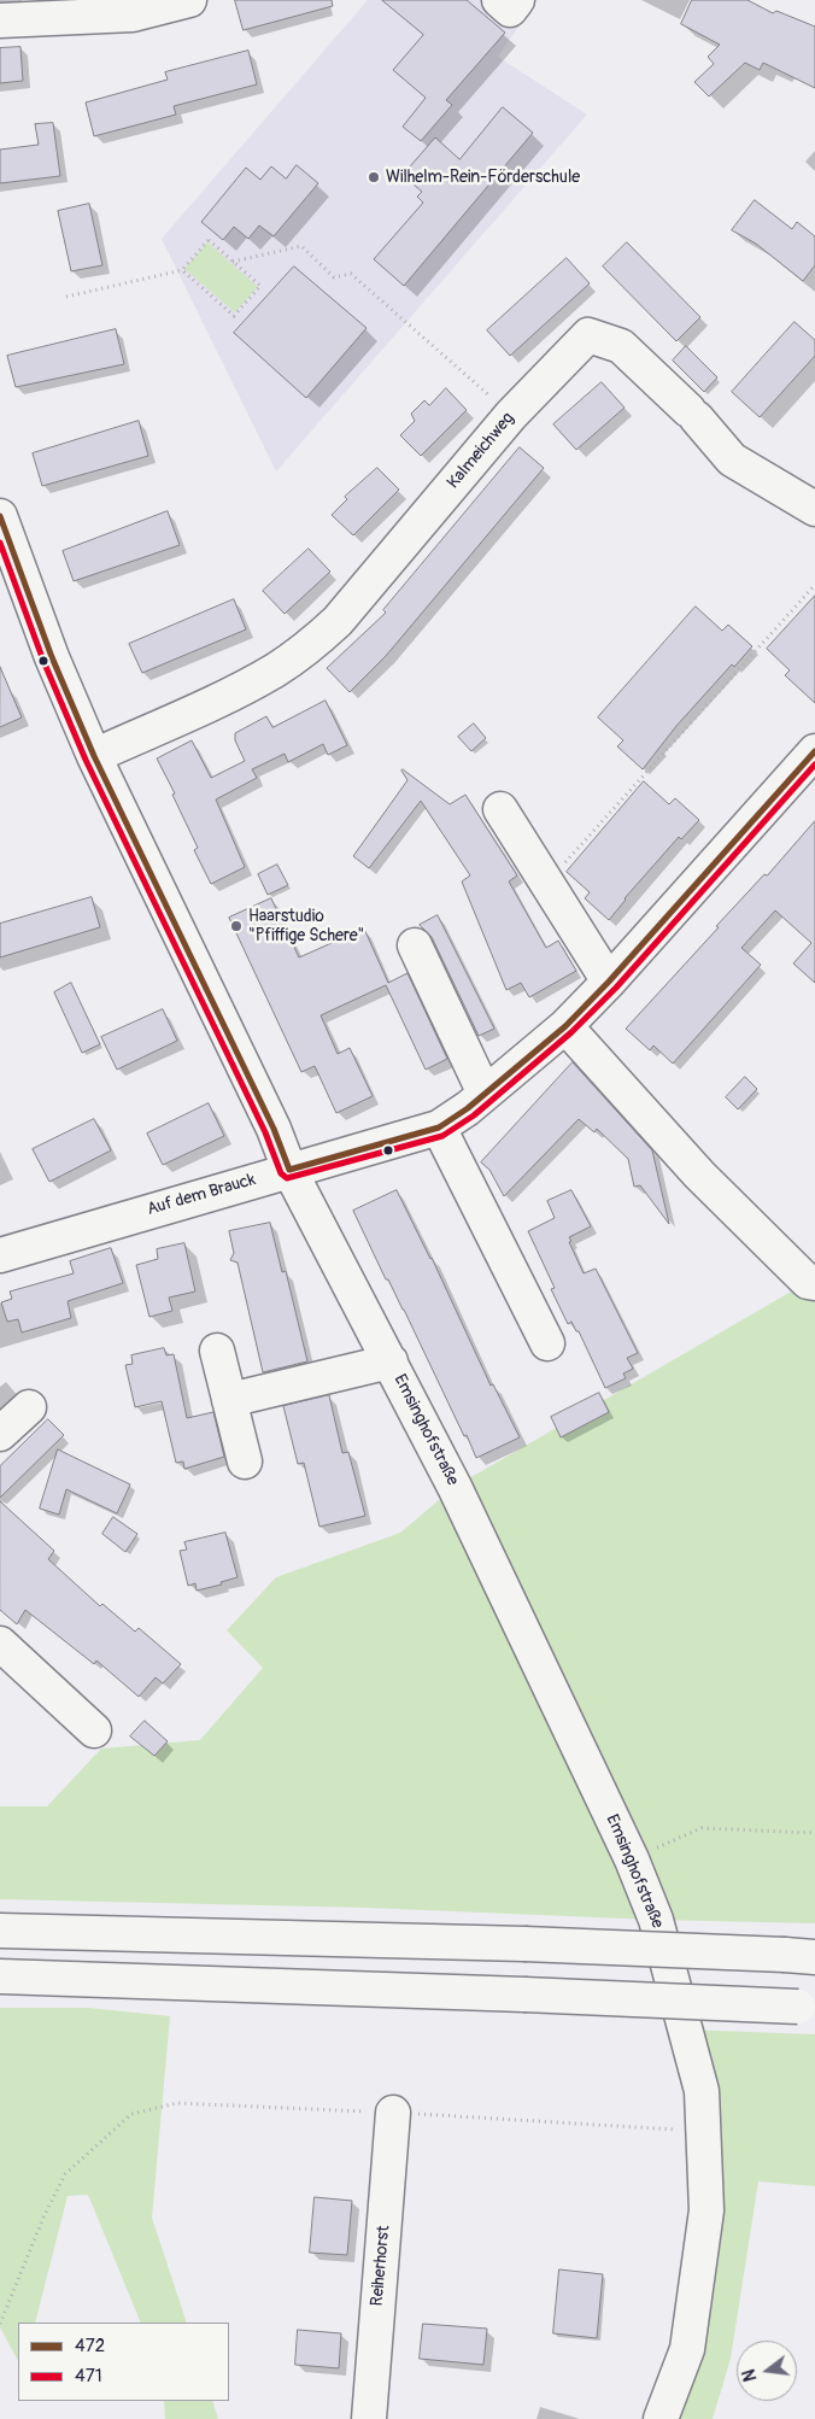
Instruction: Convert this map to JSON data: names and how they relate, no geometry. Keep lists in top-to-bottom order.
{
  "streets": {
    "main road": [
      "Kalmeichweg",
      "Auf dem Brauck",
      "Emsinghofstraße",
      "Reiherhorst"
    ]
  },
  "crossings": [
    ["Kalmeichweg", "Emsinghofstraße"],
    ["Auf dem Brauck", "Emsinghofstraße"]
  ],
  "places": ["Wilhelm-Rein-Förderschule", "Haarstudio \"Pfiffige Schere\""],
  "lines": ["transit line 472", "transit line 471"],
  "legend": ["472", "471"],
  "north": "left"
}
